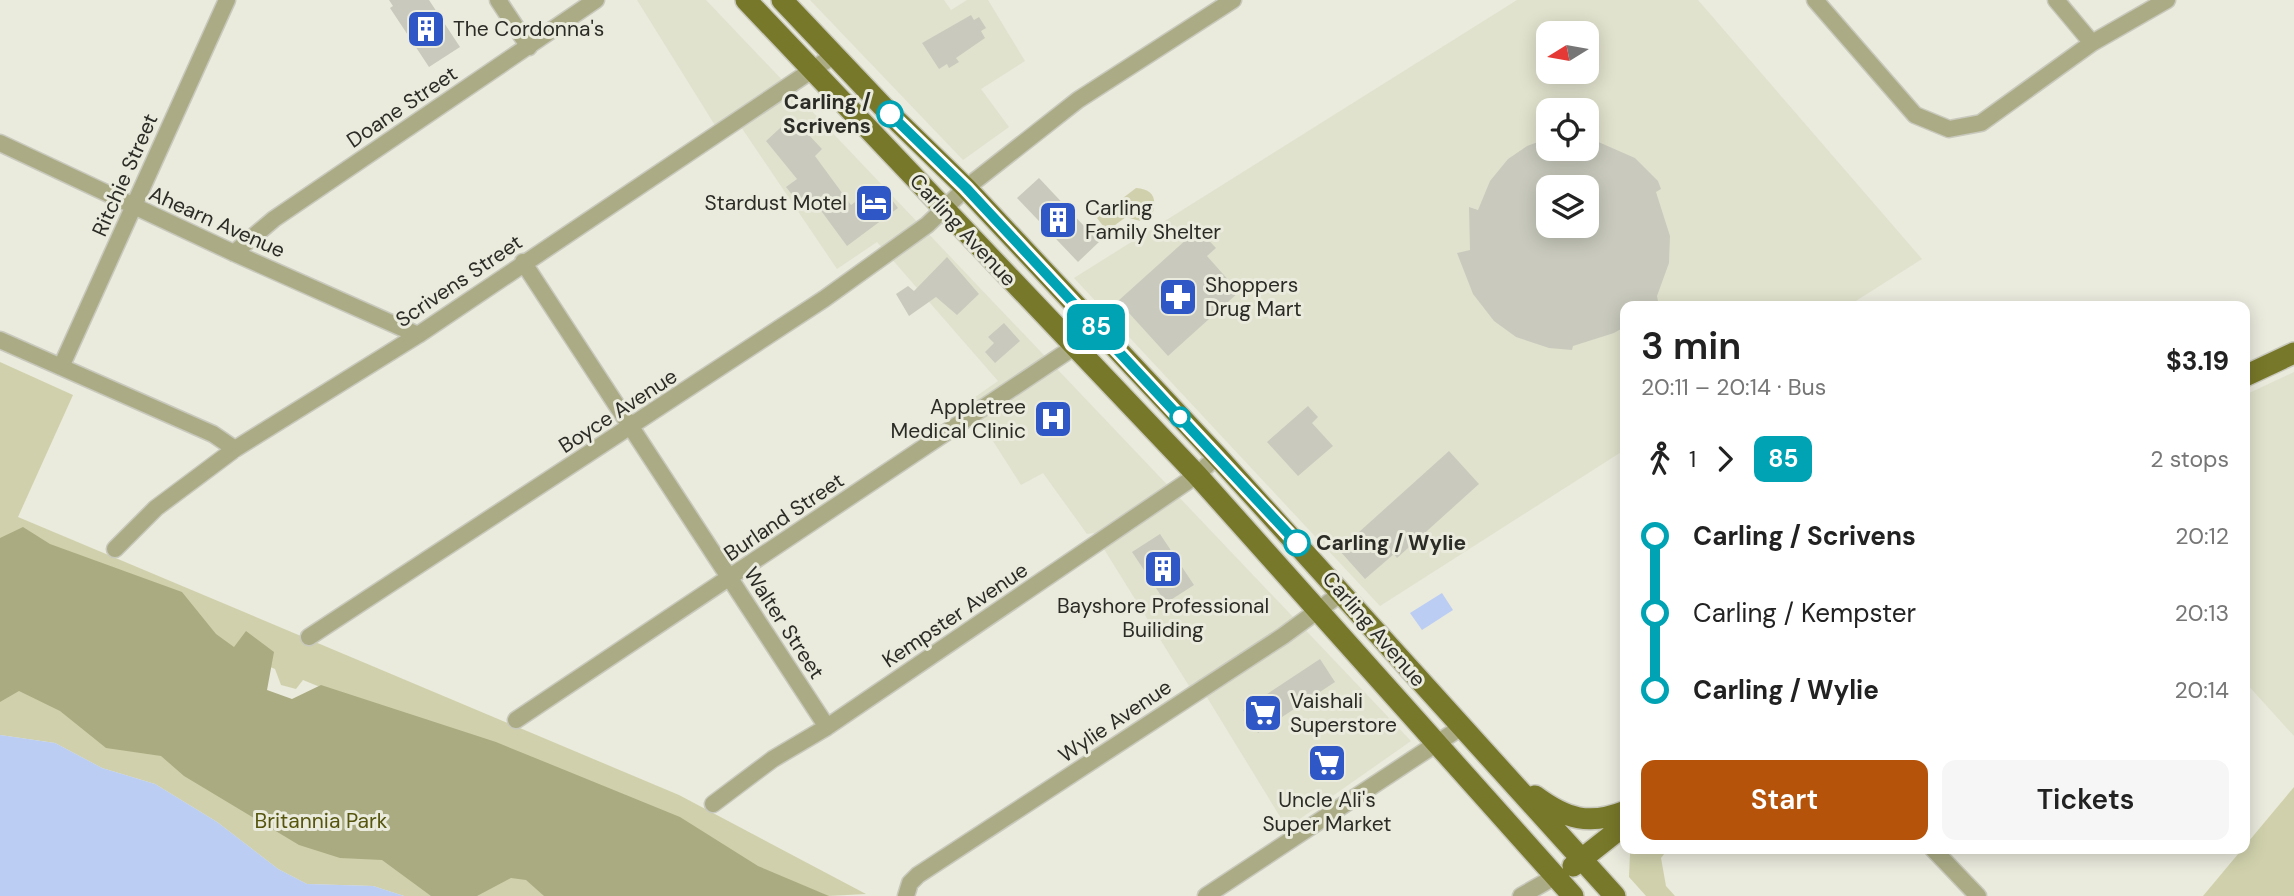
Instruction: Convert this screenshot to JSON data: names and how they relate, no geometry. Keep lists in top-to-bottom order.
{
  "streets": {
    "main road": ["Carling Avenue"],
    "street": [
      "Doane Street",
      "Ritchie Street",
      "Ahearn Avenue",
      "Scrivens Street",
      "Boyce Avenue",
      "Burland Street",
      "Kempster Avenue",
      "Walter Street",
      "Wylie Avenue"
    ]
  },
  "crossings": [
    ["Doane Street", "Ahearn Avenue"],
    ["Ritchie Street", "Ahearn Avenue"],
    ["Ahearn Avenue", "Scrivens Street"],
    ["Carling Avenue", "Scrivens Street"],
    ["Carling Avenue", "Boyce Avenue"],
    ["Carling Avenue", "Burland Street"],
    ["Carling Avenue", "Kempster Avenue"],
    ["Carling Avenue", "Wylie Avenue"],
    ["Scrivens Street", "Walter Street"],
    ["Boyce Avenue", "Walter Street"],
    ["Burland Street", "Walter Street"],
    ["Kempster Avenue", "Walter Street"]
  ],
  "parks": ["Britannia Park"],
  "places": {
    "building": ["The Cordonna's", "Carling Family Shelter", "Bayshore Professional Builiding"],
    "other": ["Carling / Scrivens", "Carling / Wylie"],
    "hotel": ["Stardust Motel"],
    "pharmacy": ["Shoppers Drug Mart"],
    "hospital": ["Appletree Medical Clinic"],
    "supermarket": ["Vaishali Superstore", "Uncle Ali's Super Market"]
  },
  "lines": ["bus line 85"],
  "north": "left",
  "page": {
    "on_map": "85",
    "heading": ["3 min", "20:11 – 20:14 · Bus", "$3.19"],
    "legs": ["1", "85", "2 stops"],
    "list": [
      {
        "name": "Carling / Scrivens",
        "value": "20:12"
      },
      {
        "name": "Carling / Kempster",
        "value": "20:13"
      },
      {
        "name": "Carling / Wylie",
        "value": "20:14"
      }
    ],
    "buttons": ["Start", "Tickets"]
  }
}
